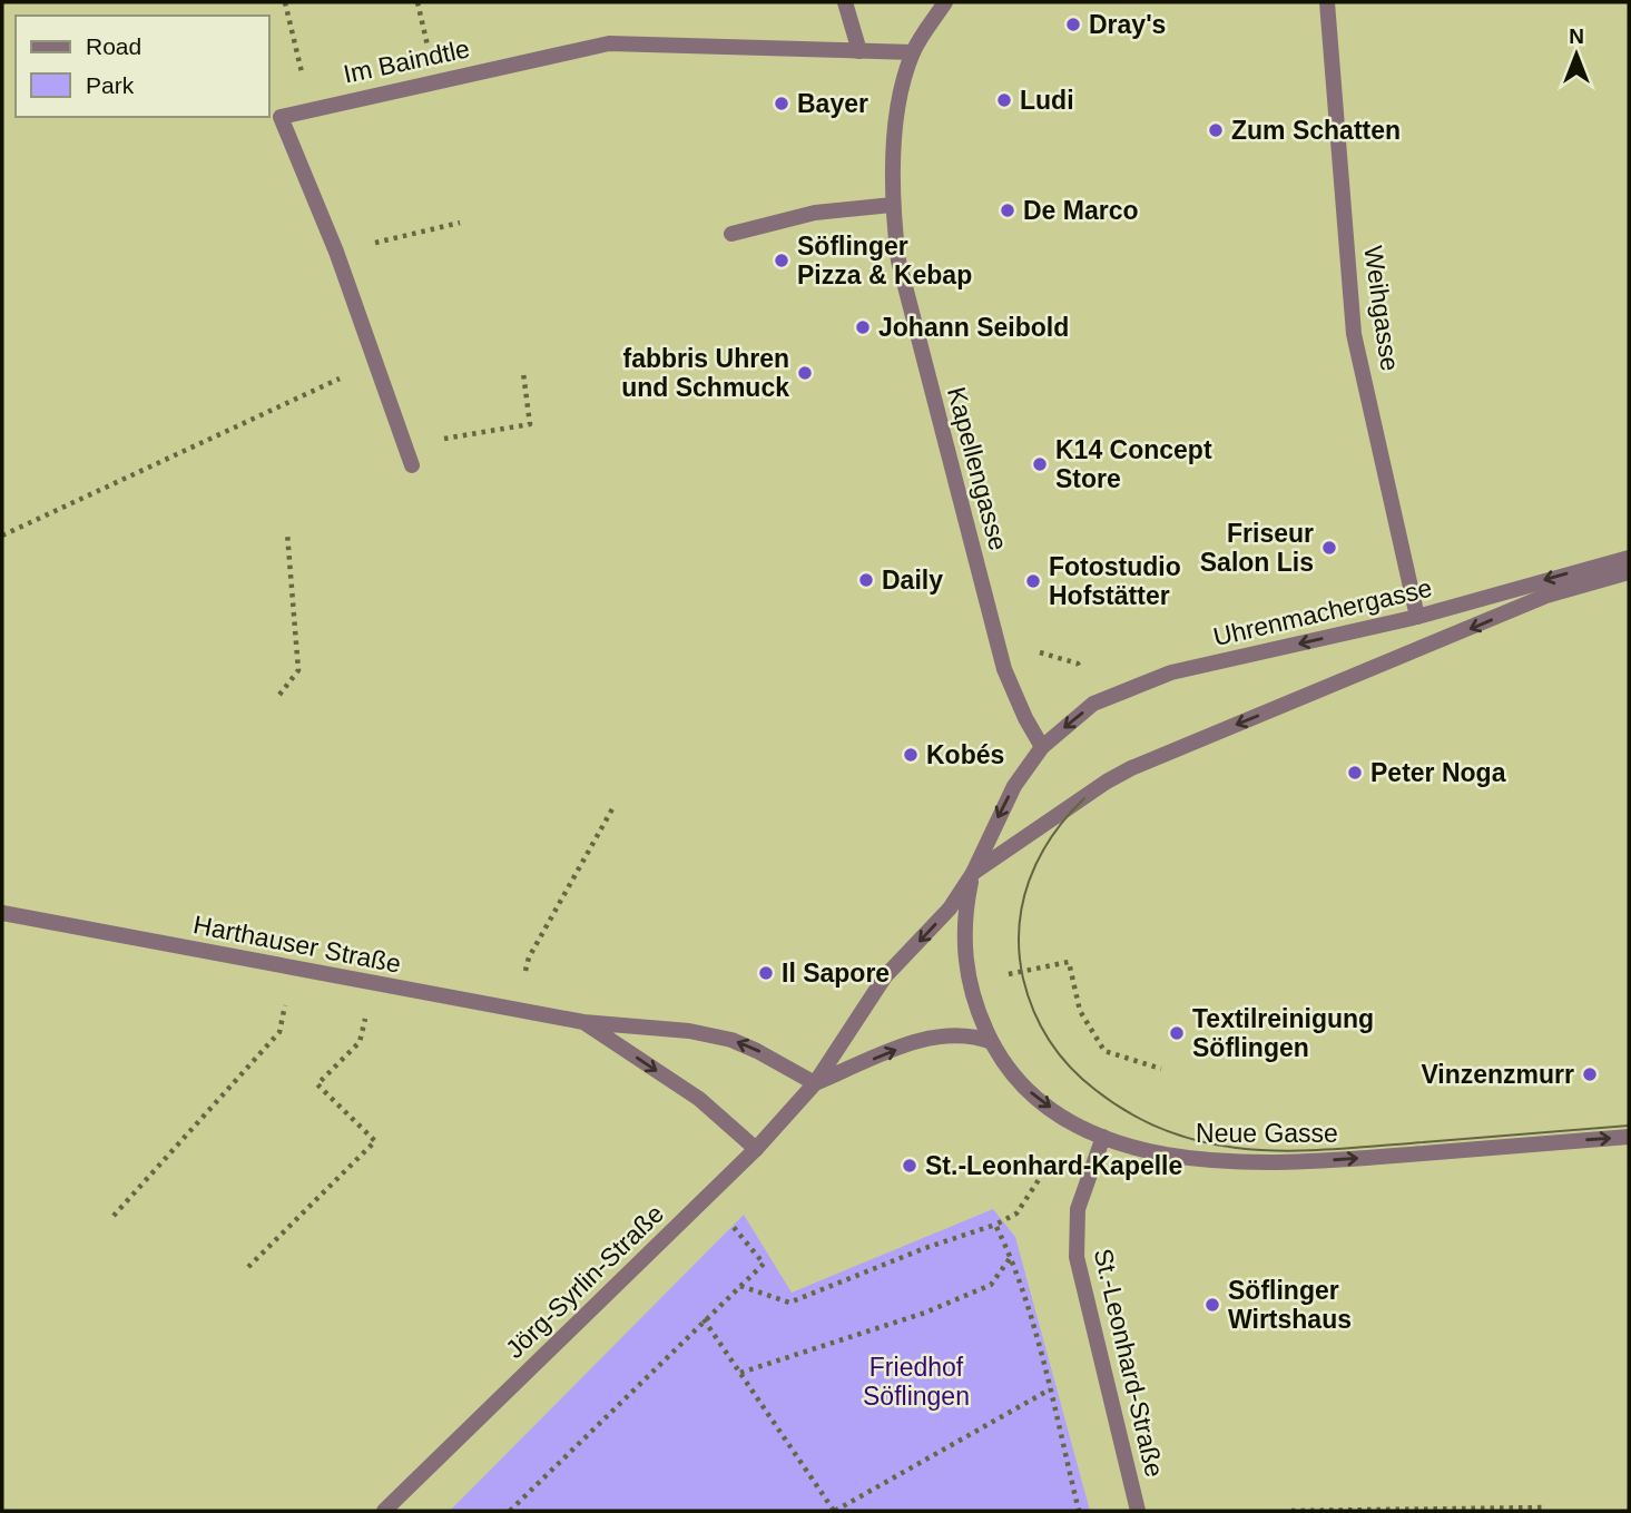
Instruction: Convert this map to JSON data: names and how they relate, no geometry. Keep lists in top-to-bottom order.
{
  "streets": {
    "street": [
      "Im Baindtle",
      "Weihgasse",
      "Kapellengasse",
      "Uhrenmachergasse",
      "Harthauser Straße",
      "Neue Gasse",
      "Jörg-Syrlin-Straße",
      "St.-Leonhard-Straße"
    ]
  },
  "crossings": [
    ["Im Baindtle", "Kapellengasse"],
    ["Weihgasse", "Uhrenmachergasse"],
    ["Kapellengasse", "Uhrenmachergasse"],
    ["Harthauser Straße", "Jörg-Syrlin-Straße"],
    ["Neue Gasse", "St.-Leonhard-Straße"]
  ],
  "one_way": ["Neue Gasse"],
  "parks": ["Friedhof Söflingen"],
  "places": [
    "Dray's",
    "Ludi",
    "Bayer",
    "Zum Schatten",
    "De Marco",
    "Söflinger Pizza & Kebap",
    "Johann Seibold",
    "fabbris Uhren und Schmuck",
    "K14 Concept Store",
    "Friseur Salon Lis",
    "Daily",
    "Fotostudio Hofstätter",
    "Kobés",
    "Peter Noga",
    "Il Sapore",
    "Textilreinigung Söflingen",
    "Vinzenzmurr",
    "St.-Leonhard-Kapelle",
    "Söflinger Wirtshaus"
  ],
  "legend": ["Road", "Park"],
  "north": "top"
}
